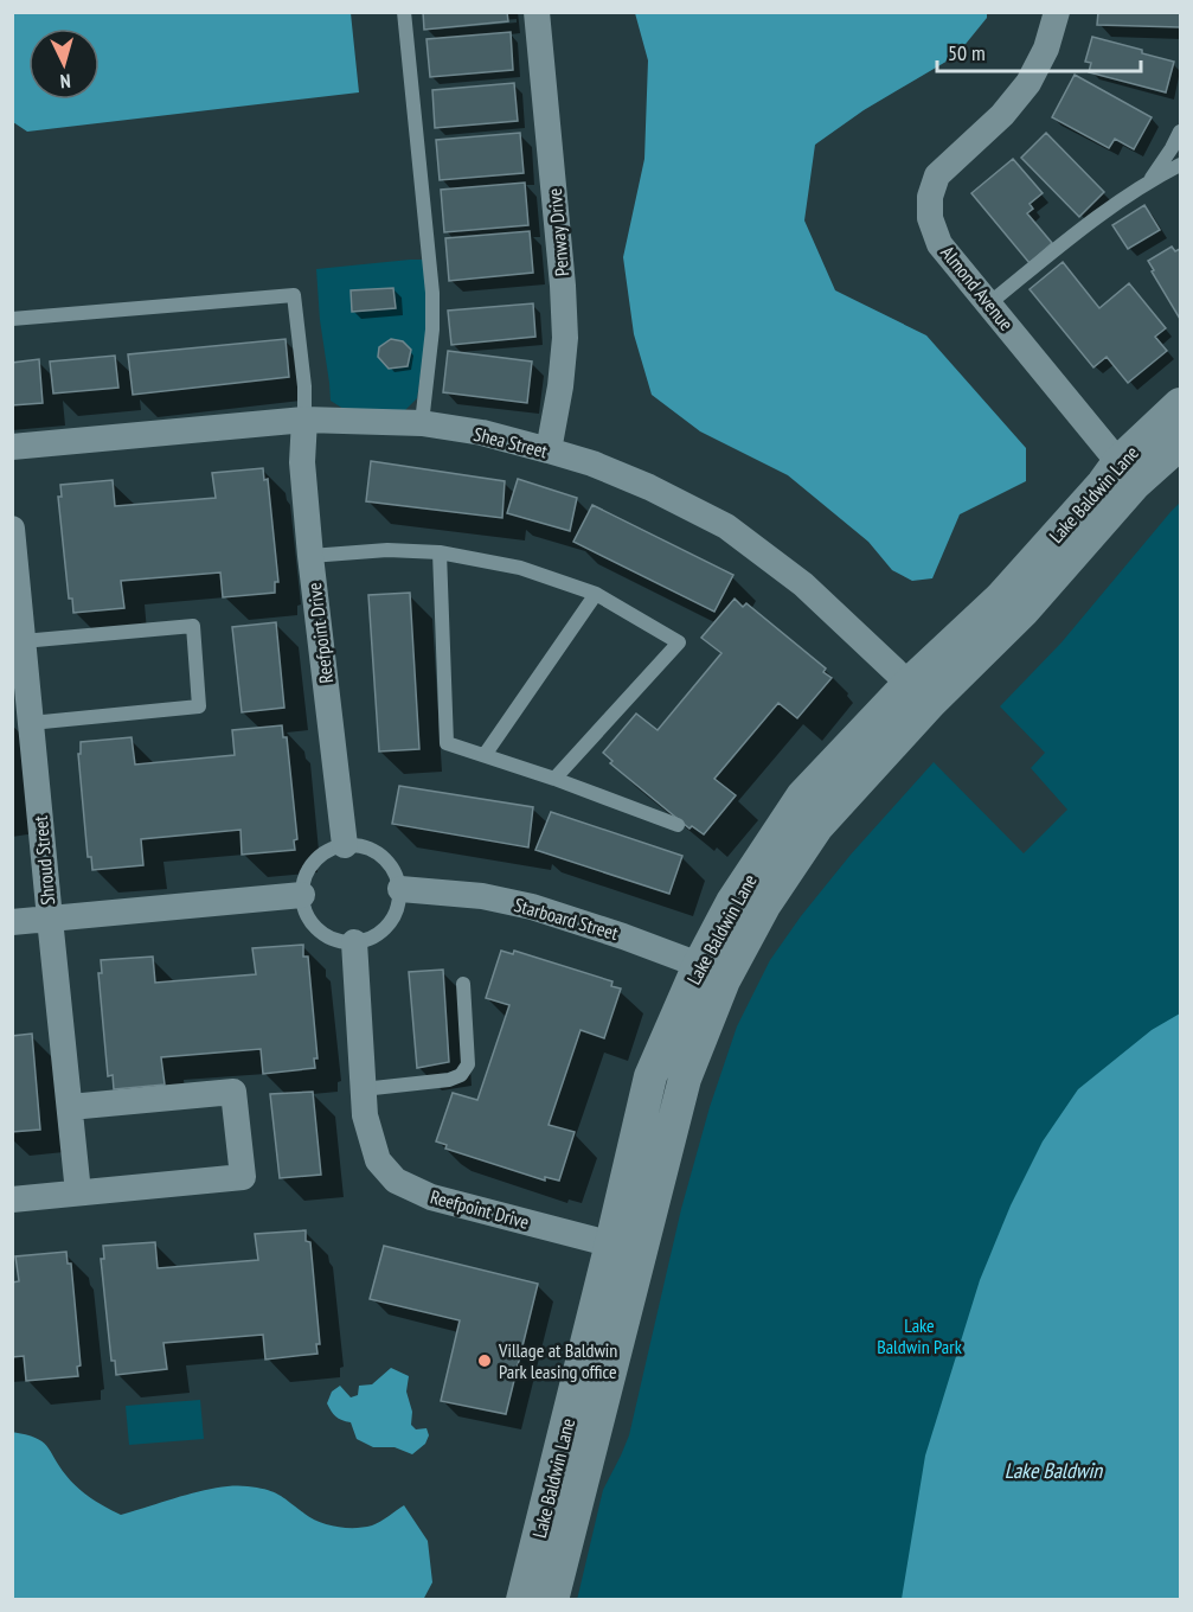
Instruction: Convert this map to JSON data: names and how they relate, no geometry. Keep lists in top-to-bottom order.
{
  "streets": {
    "street": [
      "Penway Drive",
      "Almond Avenue",
      "Shea Street",
      "Lake Baldwin Lane",
      "Reefpoint Drive",
      "Shroud Street",
      "Starboard Street"
    ]
  },
  "crossings": [
    ["Penway Drive", "Shea Street"],
    ["Almond Avenue", "Lake Baldwin Lane"],
    ["Shea Street", "Lake Baldwin Lane"],
    ["Shea Street", "Reefpoint Drive"],
    ["Lake Baldwin Lane", "Reefpoint Drive"],
    ["Lake Baldwin Lane", "Starboard Street"],
    ["Reefpoint Drive", "Starboard Street"]
  ],
  "water": ["Lake Baldwin"],
  "parks": ["Lake Baldwin Park"],
  "places": ["Village at Baldwin Park leasing office"],
  "scale_bar": "50 m",
  "north": "bottom"
}
